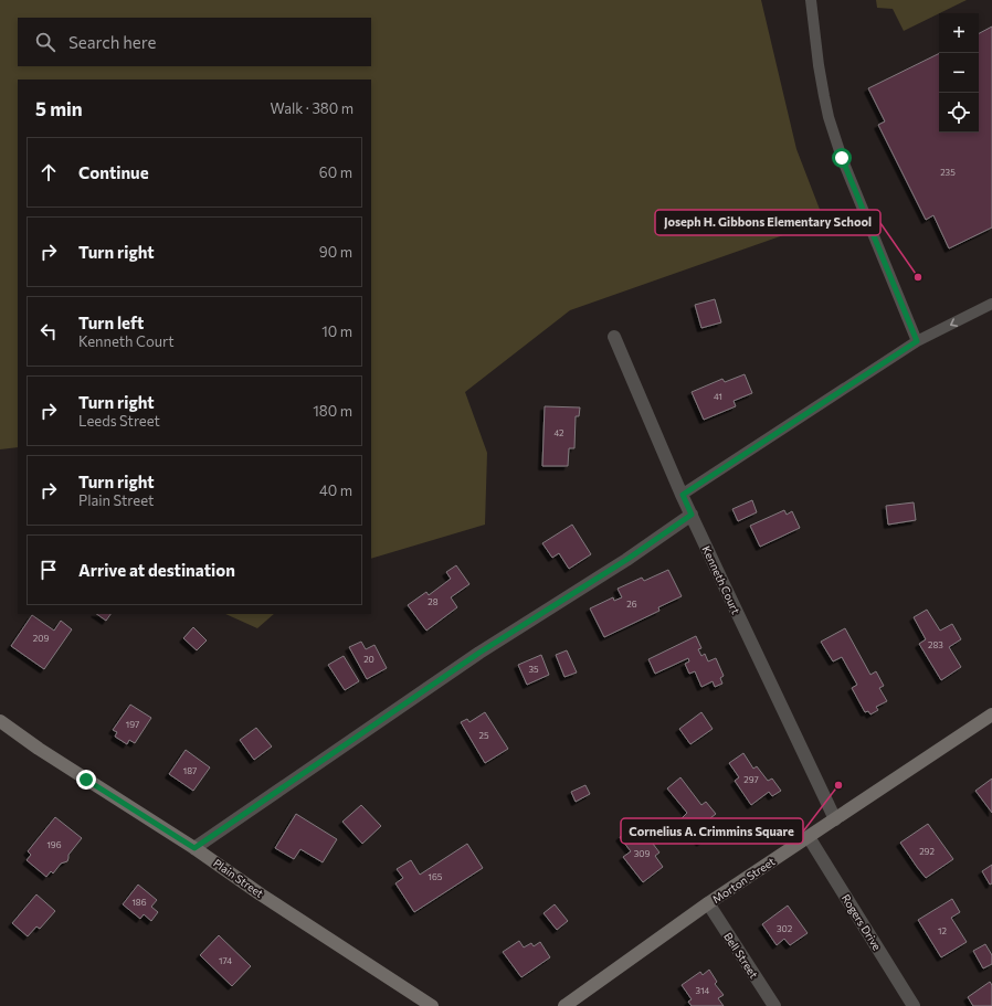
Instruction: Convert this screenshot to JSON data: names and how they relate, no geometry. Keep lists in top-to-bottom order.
{
  "streets": {
    "street": [
      "Kenneth Court",
      "Plain Street",
      "Morton Street",
      "Rogers Drive",
      "Bell Street"
    ]
  },
  "crossings": [
    ["Kenneth Court", "Morton Street"],
    ["Morton Street", "Rogers Drive"],
    ["Morton Street", "Bell Street"]
  ],
  "places": ["Joseph H. Gibbons Elementary School", "Cornelius A. Crimmins Square"],
  "house_numbers": [
    "235",
    "41",
    "42",
    "28",
    "26",
    "209",
    "283",
    "20",
    "35",
    "197",
    "25",
    "187",
    "297",
    "196",
    "292",
    "309",
    "165",
    "186",
    "302",
    "12",
    "174",
    "314"
  ],
  "page": {
    "map_buttons": ["+", "−"],
    "search": "Search here",
    "heading": ["5 min", "Walk · 380 m"],
    "list": [
      ["Continue", "60 m"],
      ["Turn right", "90 m"],
      ["Turn left", "Kenneth Court", "10 m"],
      ["Turn right", "Leeds Street", "180 m"],
      ["Turn right", "Plain Street", "40 m"],
      "Arrive at destination"
    ]
  }
}
